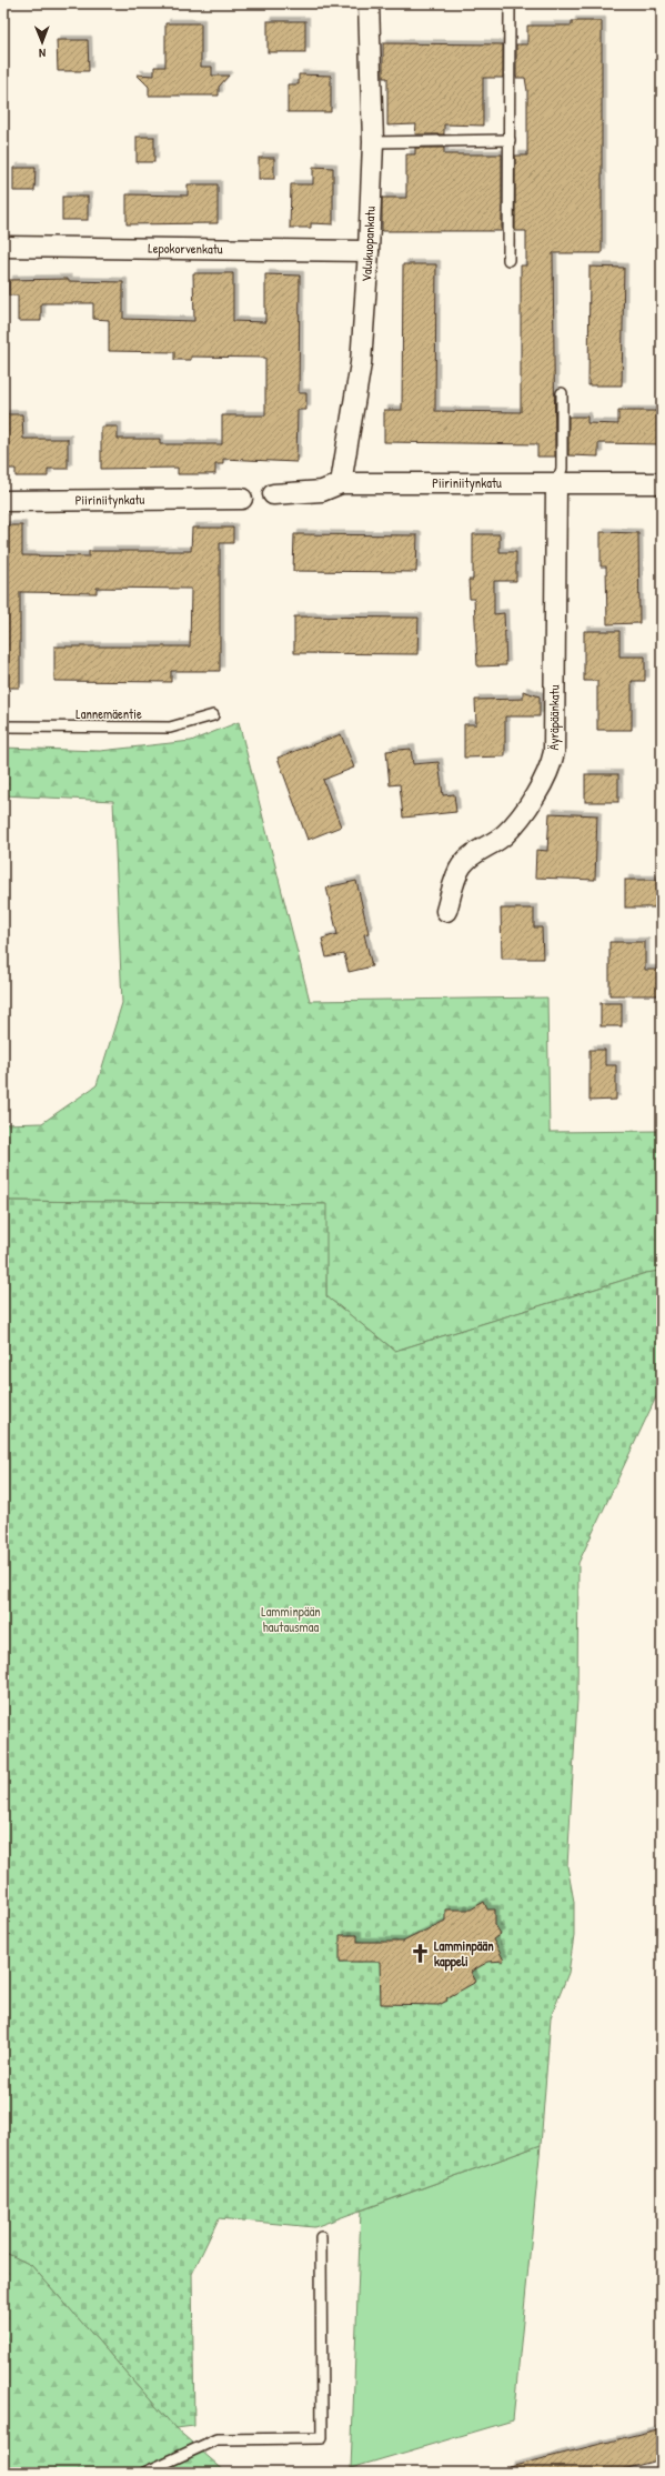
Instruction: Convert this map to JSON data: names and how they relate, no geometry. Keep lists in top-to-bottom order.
{
  "streets": {
    "street": [
      "Valukuopankatu",
      "Lepokorvenkatu",
      "Piiriniitynkatu",
      "Äyräpäänkatu"
    ],
    "lane": ["Lannemäentie"]
  },
  "crossings": [
    ["Valukuopankatu", "Lepokorvenkatu"],
    ["Valukuopankatu", "Piiriniitynkatu"],
    ["Piiriniitynkatu", "Äyräpäänkatu"]
  ],
  "parks": ["Lamminpään hautausmaa"],
  "places": {
    "church": ["Lamminpään kappeli"]
  },
  "north": "bottom"
}
